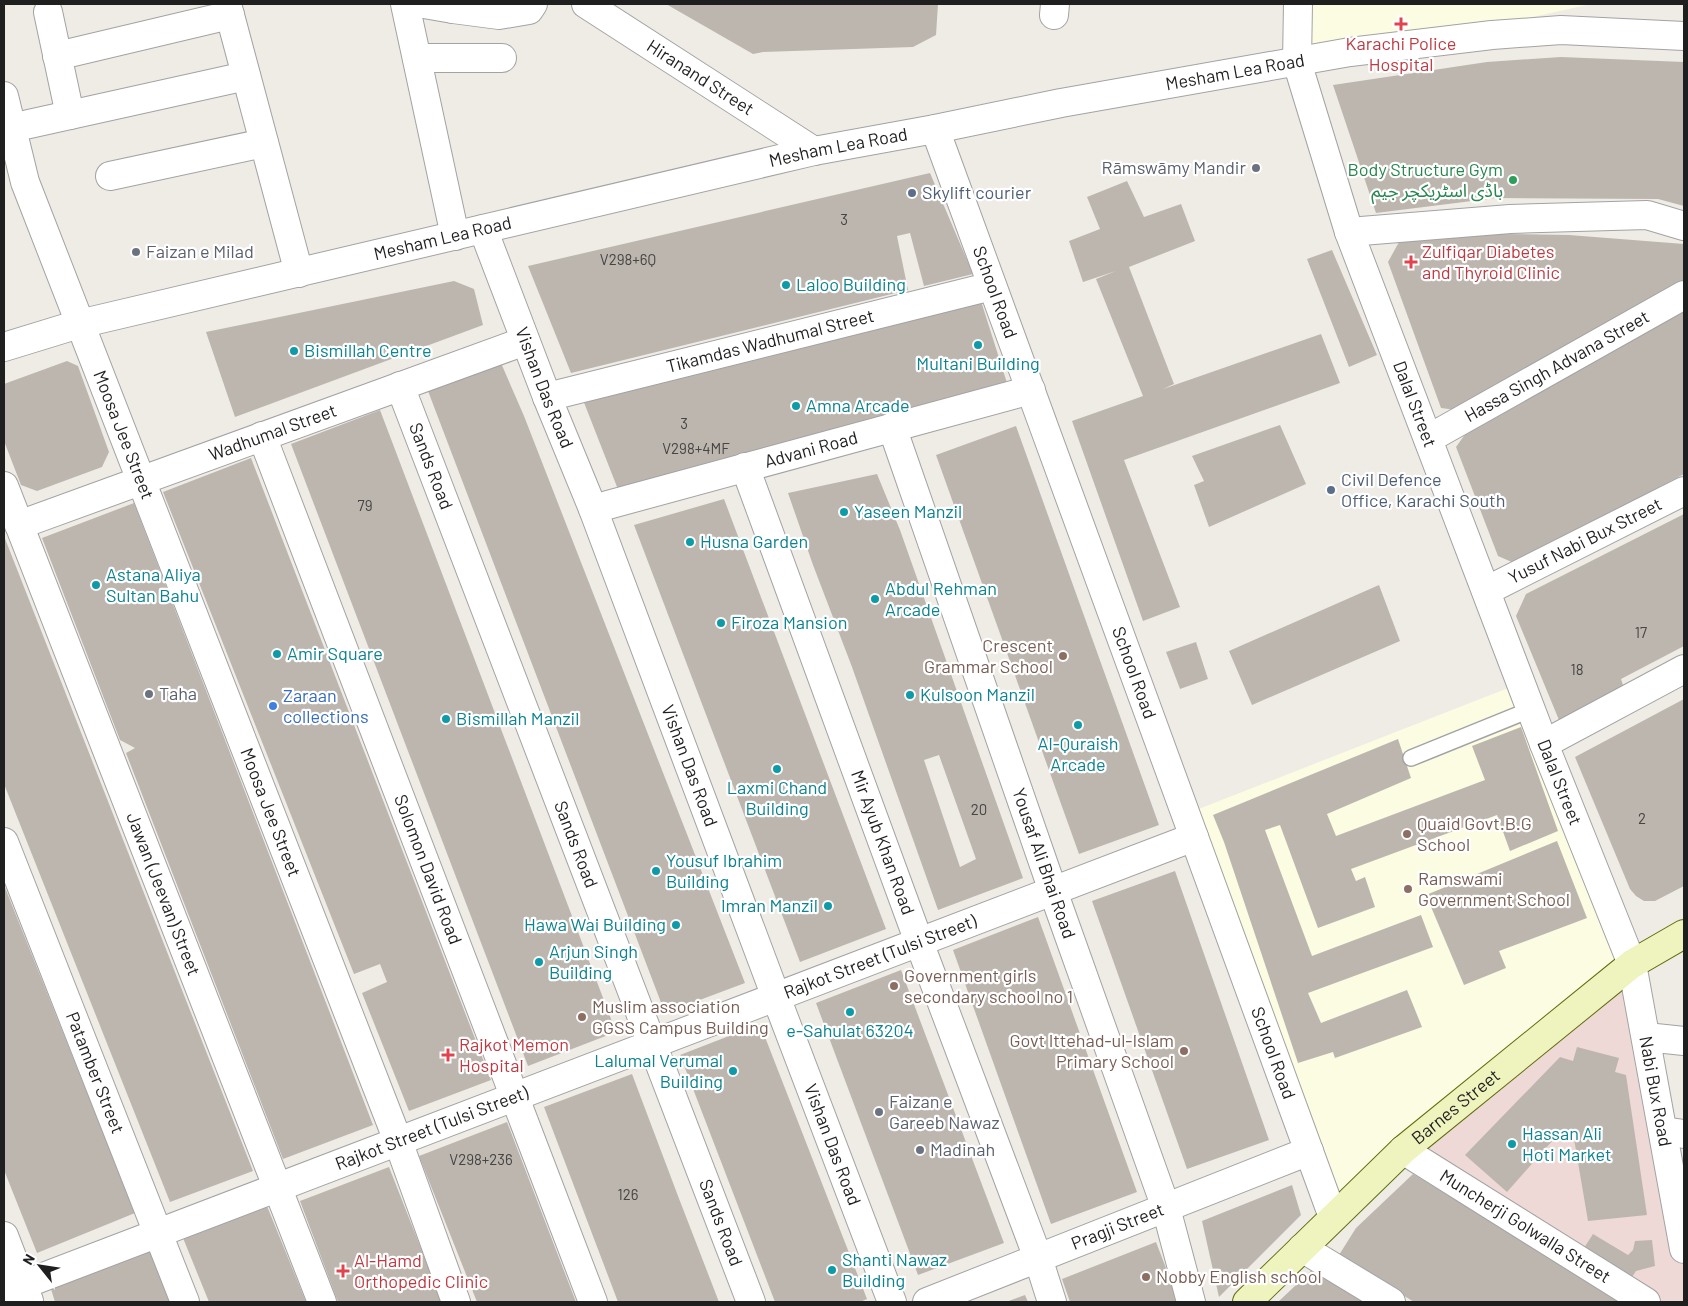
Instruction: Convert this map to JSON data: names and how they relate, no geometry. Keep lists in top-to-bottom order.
{
  "streets": {
    "main road": ["Barnes Street"],
    "street": [
      "Mesham Lea Road",
      "Hiranand Street",
      "School Road",
      "Tikamdas Wadhumal Street",
      "Hassa Singh Advana Street",
      "Vishan Das Road",
      "Dalal Street",
      "Wadhumal Street",
      "Moosa Jee Street",
      "Advani Road",
      "Sands Road",
      "Yusuf Nabi Bux Street",
      "Mir Ayub Khan Road",
      "Yousaf Ali Bhai Road",
      "Solomon David Road",
      "Jawan (Jeevan) Street",
      "Rajkot Street (Tulsi Street)",
      "Patamber Street",
      "Nabi Bux Road",
      "Muncherji Golwalla Street",
      "Pragji Street"
    ]
  },
  "crossings": [
    ["Mesham Lea Road", "Hiranand Street"],
    ["Mesham Lea Road", "School Road"],
    ["Mesham Lea Road", "Vishan Das Road"],
    ["Mesham Lea Road", "Dalal Street"],
    ["Mesham Lea Road", "Moosa Jee Street"],
    ["School Road", "Tikamdas Wadhumal Street"],
    ["School Road", "Advani Road"],
    ["School Road", "Rajkot Street (Tulsi Street)"],
    ["School Road", "Barnes Street"],
    ["School Road", "Pragji Street"],
    ["Tikamdas Wadhumal Street", "Vishan Das Road"],
    ["Hassa Singh Advana Street", "Dalal Street"],
    ["Vishan Das Road", "Wadhumal Street"],
    ["Vishan Das Road", "Advani Road"],
    ["Vishan Das Road", "Rajkot Street (Tulsi Street)"],
    ["Dalal Street", "Yusuf Nabi Bux Street"],
    ["Dalal Street", "Nabi Bux Road"],
    ["Dalal Street", "Barnes Street"],
    ["Wadhumal Street", "Moosa Jee Street"],
    ["Wadhumal Street", "Sands Road"],
    ["Wadhumal Street", "Solomon David Road"],
    ["Wadhumal Street", "Jawan (Jeevan) Street"],
    ["Moosa Jee Street", "Rajkot Street (Tulsi Street)"],
    ["Advani Road", "Mir Ayub Khan Road"],
    ["Advani Road", "Yousaf Ali Bhai Road"],
    ["Sands Road", "Rajkot Street (Tulsi Street)"],
    ["Mir Ayub Khan Road", "Rajkot Street (Tulsi Street)"],
    ["Mir Ayub Khan Road", "Pragji Street"],
    ["Yousaf Ali Bhai Road", "Rajkot Street (Tulsi Street)"],
    ["Yousaf Ali Bhai Road", "Pragji Street"],
    ["Solomon David Road", "Rajkot Street (Tulsi Street)"],
    ["Jawan (Jeevan) Street", "Rajkot Street (Tulsi Street)"],
    ["Rajkot Street (Tulsi Street)", "Patamber Street"],
    ["Nabi Bux Road", "Barnes Street"],
    ["Barnes Street", "Muncherji Golwalla Street"]
  ],
  "places": {
    "health": [
      "Karachi Police Hospital",
      "Zulfiqar Diabetes and Thyroid Clinic",
      "Rajkot Memon Hospital",
      "Al-Hamd Orthopedic Clinic"
    ],
    "other": [
      "Rāmswāmy Mandir",
      "Body Structure Gym باڈی اسٹریکچر جیم",
      "Skylift courier",
      "Faizan e Milad",
      "Laloo Building",
      "Multani Building",
      "Bismillah Centre",
      "Amna Arcade",
      "Civil Defence Office, Karachi South",
      "Yaseen Manzil",
      "Husna Garden",
      "Astana Aliya Sultan Bahu",
      "Abdul Rehman Arcade",
      "Firoza Mansion",
      "Amir Square",
      "Crescent Grammar School",
      "Taha",
      "Kulsoon Manzil",
      "Zaraan collections",
      "Bismillah Manzil",
      "Al-Quraish Arcade",
      "Laxmi Chand Building",
      "Quaid Govt.B.G School",
      "Yousuf Ibrahim Building",
      "Ramswami Government School",
      "Imran Manzil",
      "Hawa Wai Building",
      "Arjun Singh Building",
      "Government girls secondary school no 1",
      "e-Sahulat 63204",
      "Muslim association GGSS Campus Building",
      "Govt Ittehad-ul-Islam Primary School",
      "Lalumal Verumal Building",
      "Faizan e Gareeb Nawaz",
      "Hassan Ali Hoti Market",
      "Madinah",
      "Shanti Nawaz Building",
      "Nobby English school"
    ]
  },
  "house_numbers": [
    "3",
    "V298+6Q",
    "3",
    "V298+4MF",
    "79",
    "17",
    "18",
    "20",
    "2",
    "V298+236",
    "126"
  ],
  "north": "top left"
}
